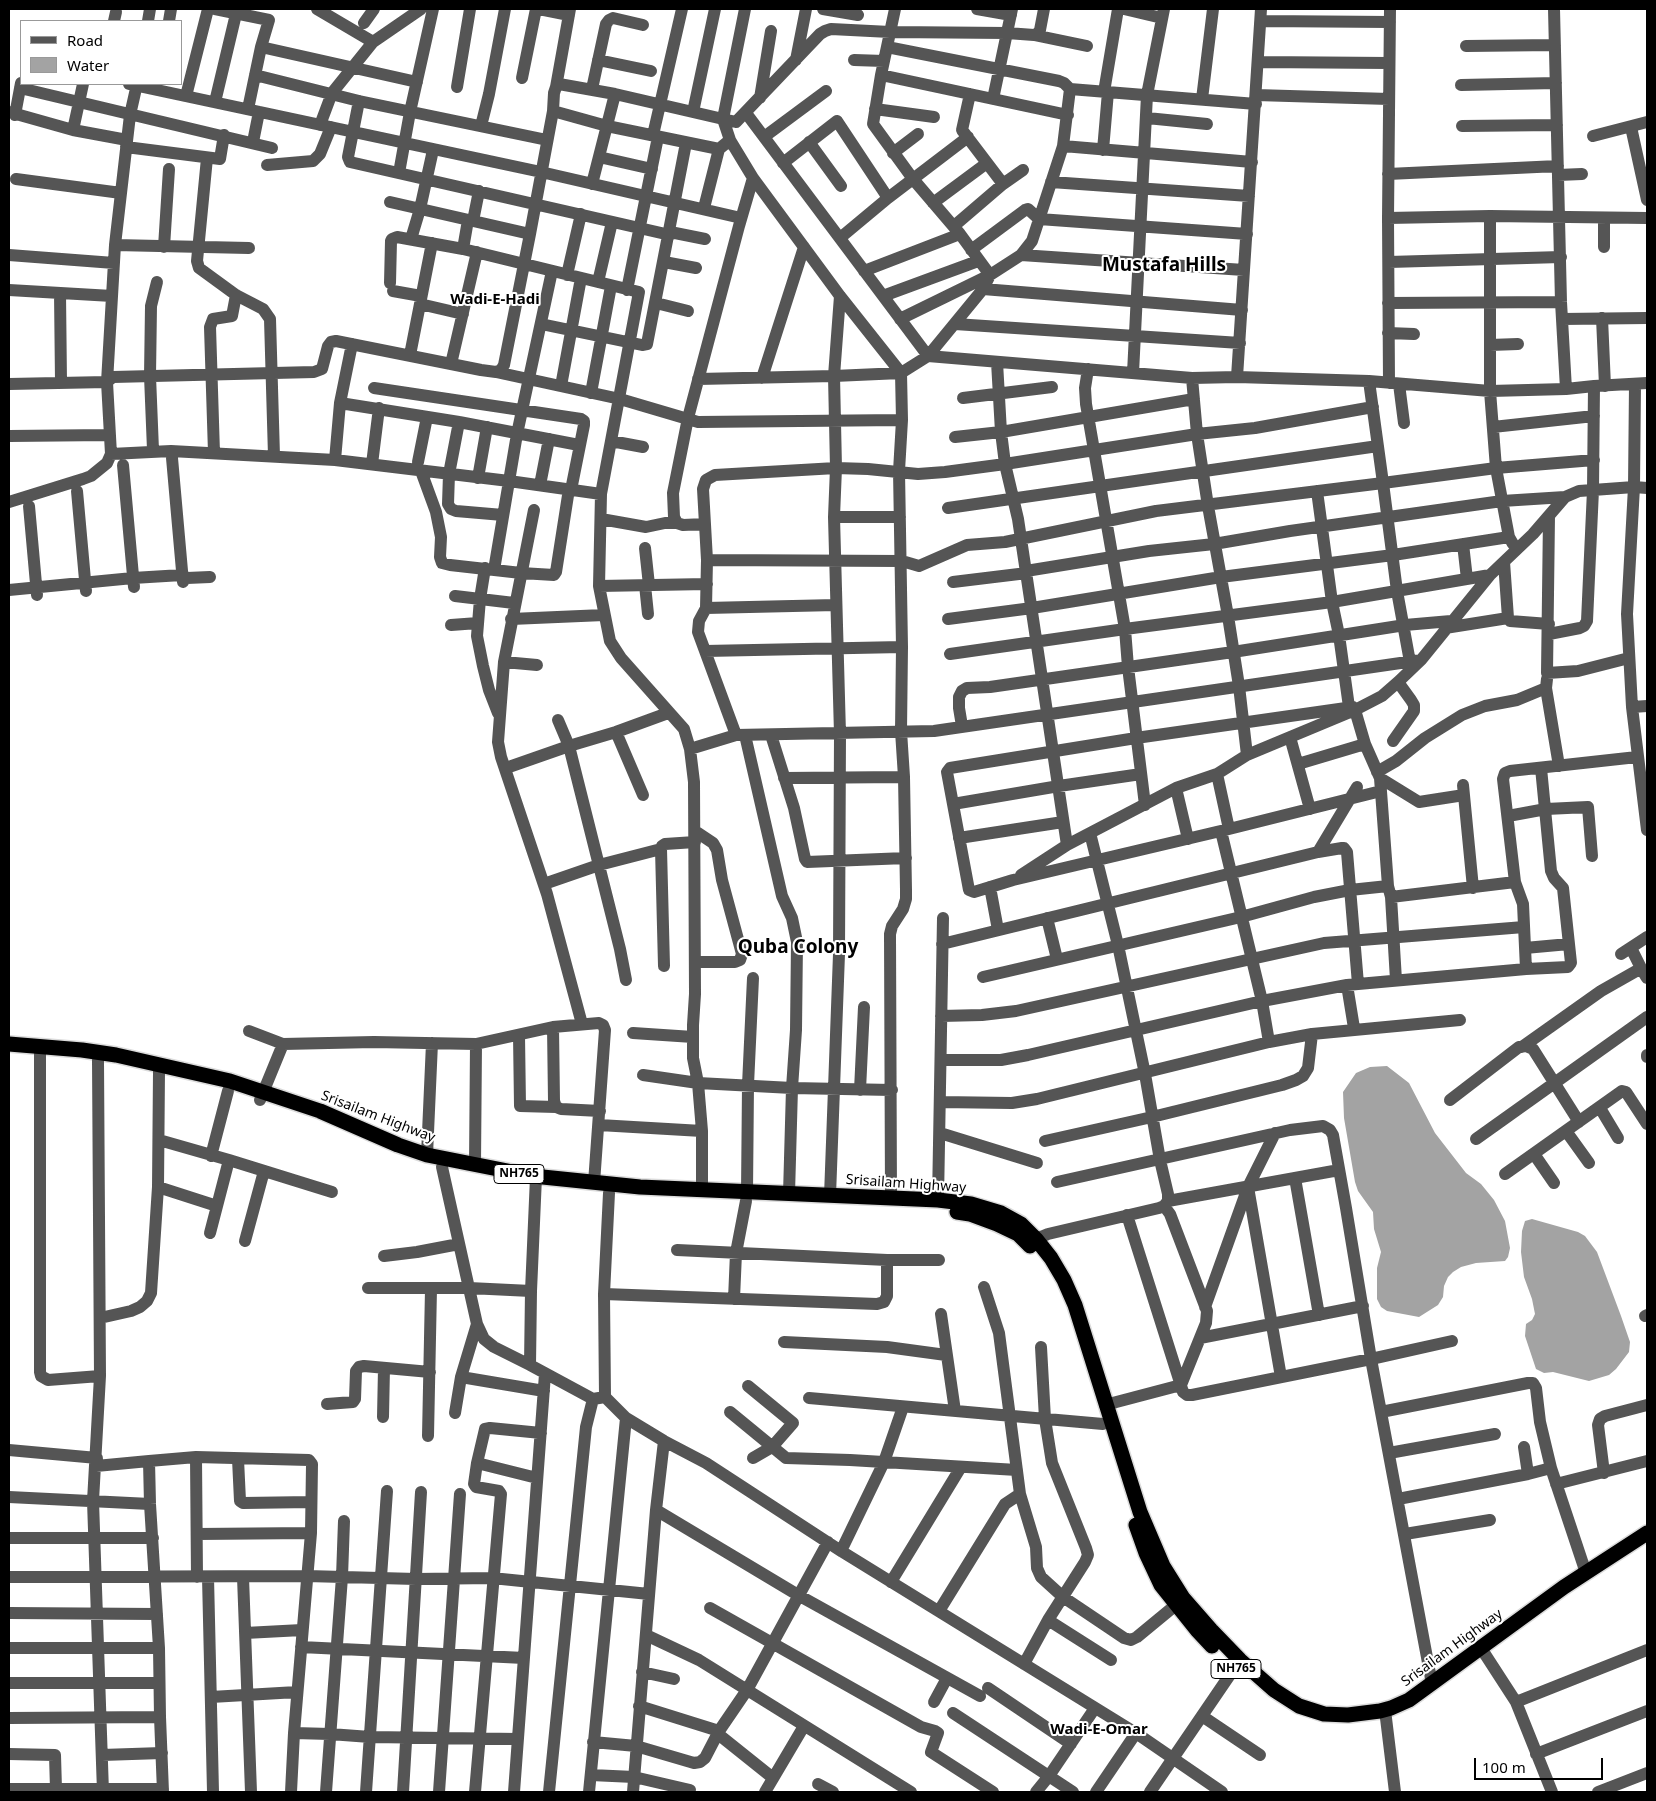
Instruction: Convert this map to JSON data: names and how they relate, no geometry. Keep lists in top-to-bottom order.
{
  "streets": {
    "highway": ["Srisailam Highway", "NH765"]
  },
  "districts": [
    "Mustafa Hills",
    "Wadi-E-Hadi",
    "Quba Colony",
    "Wadi-E-Omar"
  ],
  "legend": ["Road", "Water"],
  "scale_bar": "100 m"
}
